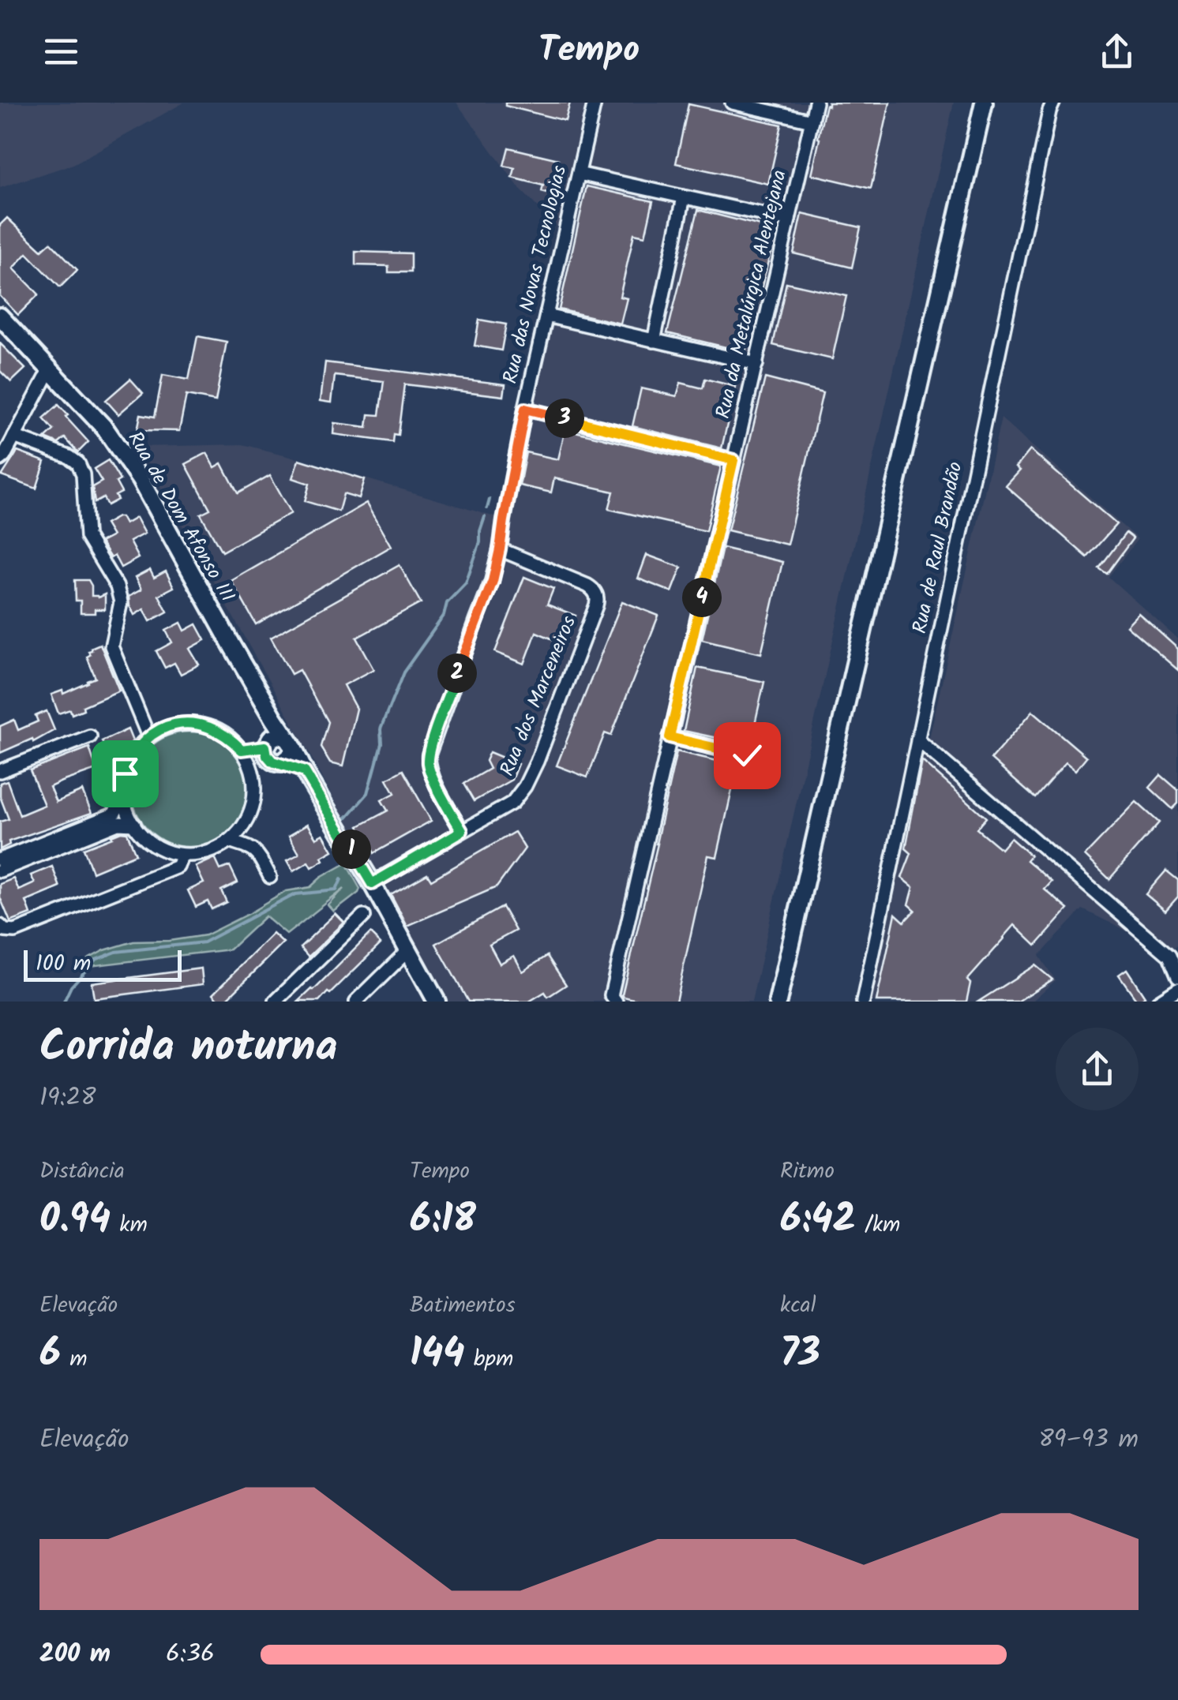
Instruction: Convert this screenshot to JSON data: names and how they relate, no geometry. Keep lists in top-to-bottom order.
{
  "streets": {
    "main road": ["Rua de Dom Afonso III"],
    "street": [
      "Rua das Novas Tecnologias",
      "Rua da Metalúrgica Alentejana",
      "Rua de Raul Brandão",
      "Rua dos Marceneiros"
    ]
  },
  "crossings": [
    ["Rua das Novas Tecnologias", "Rua dos Marceneiros"],
    ["Rua de Dom Afonso III", "Rua dos Marceneiros"]
  ],
  "scale_bar": "100 m",
  "page": {
    "header": "Tempo",
    "pins": [
      "3",
      "4",
      "2",
      "1"
    ],
    "scale": "100 m",
    "heading": ["Corrida noturna", "19:28"],
    "stats": [
      ["Distância", "0.94 km"],
      ["Tempo", "6:18"],
      ["Ritmo", "6:42 /km"],
      ["Elevação", "6 m"],
      ["Batimentos", "144 bpm"],
      ["kcal", "73"]
    ],
    "chart": ["Elevação", "89–93 m"],
    "list": [
      {
        "name": "200 m",
        "note": "6:36"
      }
    ]
  }
}
